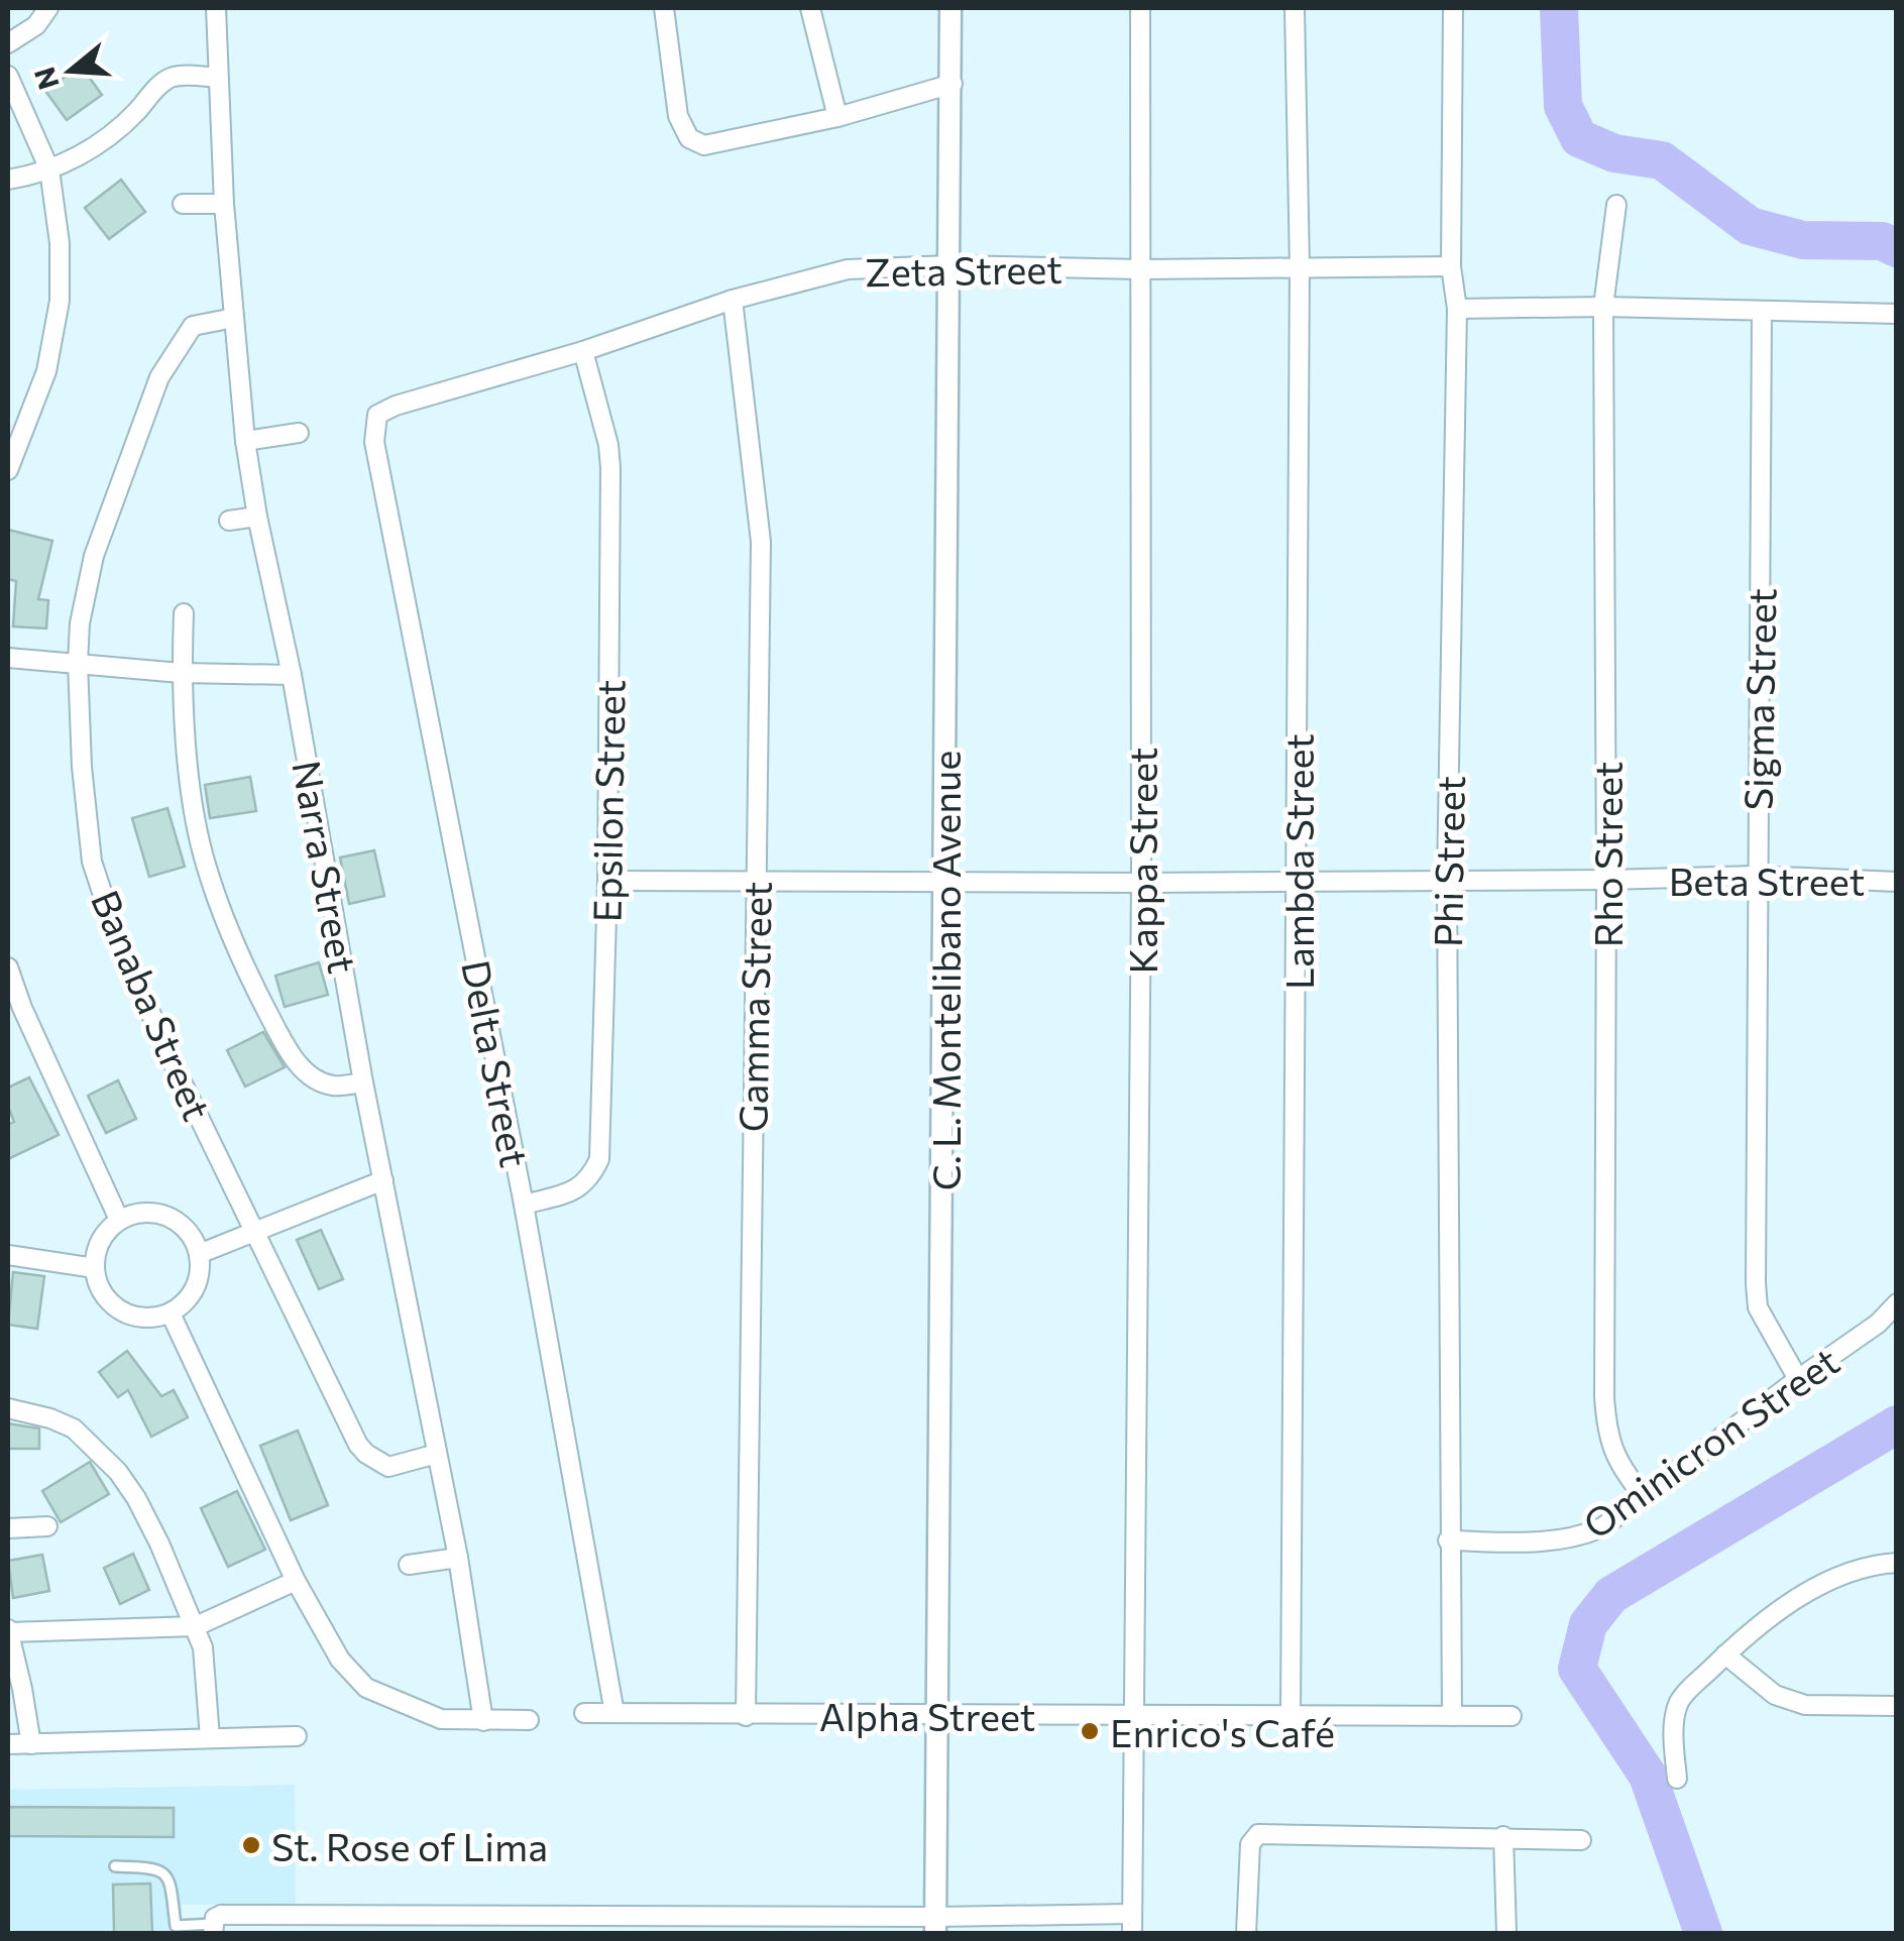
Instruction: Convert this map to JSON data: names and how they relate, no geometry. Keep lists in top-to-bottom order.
{
  "streets": {
    "street": [
      "Zeta Street",
      "Sigma Street",
      "Epsilon Street",
      "Rho Street",
      "Kappa Street",
      "Lambda Street",
      "Phi Street",
      "Narra Street",
      "Beta Street",
      "C. L. Montelibano Avenue",
      "Banaba Street",
      "Gamma Street",
      "Delta Street",
      "Ominicron Street",
      "Alpha Street"
    ]
  },
  "crossings": [
    ["Zeta Street", "Epsilon Street"],
    ["Zeta Street", "Kappa Street"],
    ["Zeta Street", "Lambda Street"],
    ["Zeta Street", "Phi Street"],
    ["Zeta Street", "C. L. Montelibano Avenue"],
    ["Zeta Street", "Gamma Street"],
    ["Zeta Street", "Delta Street"],
    ["Sigma Street", "Beta Street"],
    ["Sigma Street", "Ominicron Street"],
    ["Epsilon Street", "Beta Street"],
    ["Epsilon Street", "Delta Street"],
    ["Rho Street", "Beta Street"],
    ["Rho Street", "Ominicron Street"],
    ["Kappa Street", "Beta Street"],
    ["Kappa Street", "Alpha Street"],
    ["Lambda Street", "Beta Street"],
    ["Lambda Street", "Alpha Street"],
    ["Phi Street", "Beta Street"],
    ["Phi Street", "Ominicron Street"],
    ["Phi Street", "Alpha Street"],
    ["Narra Street", "Banaba Street"],
    ["Beta Street", "C. L. Montelibano Avenue"],
    ["Beta Street", "Gamma Street"],
    ["C. L. Montelibano Avenue", "Alpha Street"],
    ["Gamma Street", "Alpha Street"],
    ["Delta Street", "Alpha Street"]
  ],
  "places": ["Enrico's Café", "St. Rose of Lima"],
  "north": "left"
}
